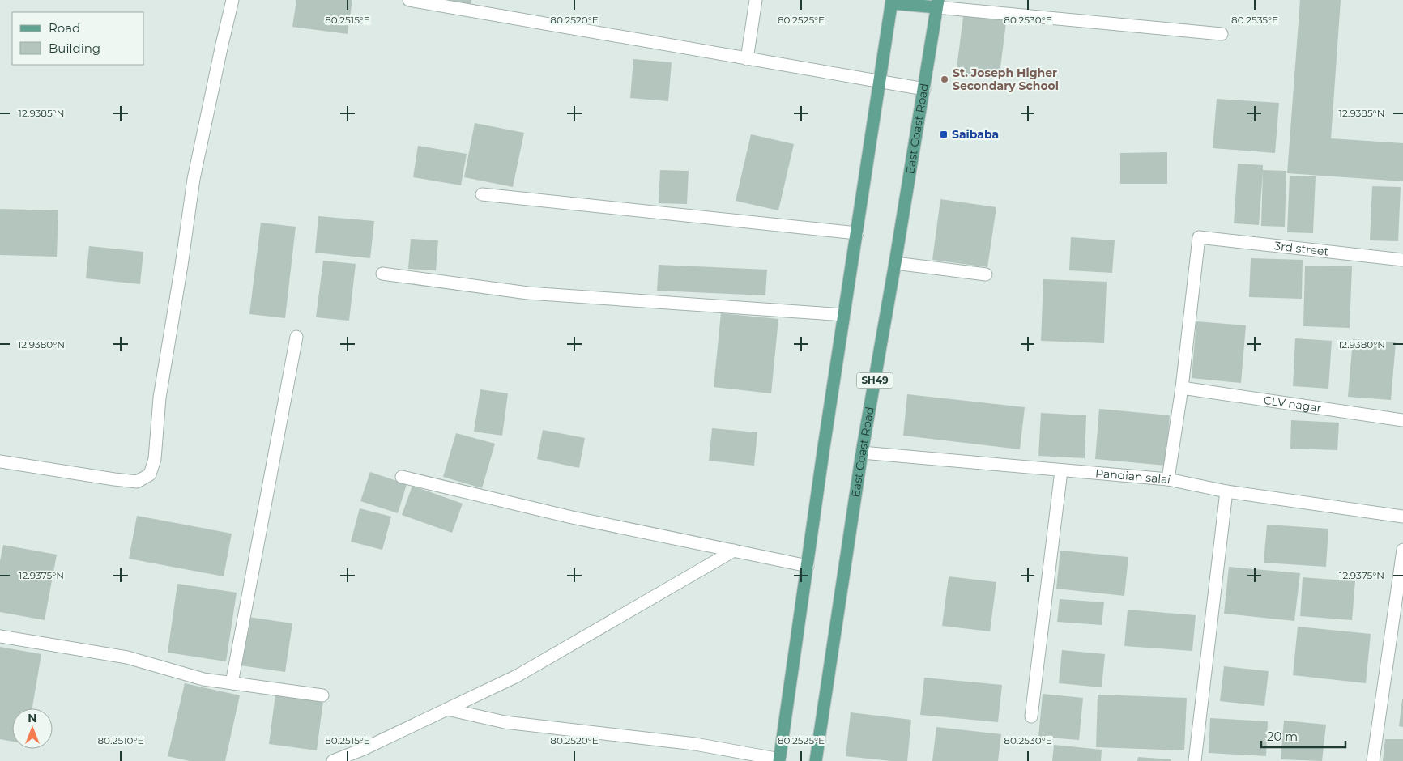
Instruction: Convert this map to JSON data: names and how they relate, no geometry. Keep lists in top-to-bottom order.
{
  "streets": {
    "main road": ["East Coast Road", "SH49"],
    "street": ["3rd street", "CLV nagar", "Pandian salai"]
  },
  "crossings": [
    ["East Coast Road", "Pandian salai"],
    ["3rd street", "CLV nagar"]
  ],
  "places": {
    "other": ["St. Joseph Higher Secondary School"],
    "transit": ["Saibaba"]
  },
  "legend": ["Road", "Building"],
  "scale_bar": "20 m",
  "north": "top",
  "coordinates": [
    "80.2515°E",
    "80.2520°E",
    "80.2525°E",
    "80.2530°E",
    "80.2535°E",
    "12.9385°N",
    "12.9380°N",
    "12.9375°N",
    "80.2510°E"
  ]
}
